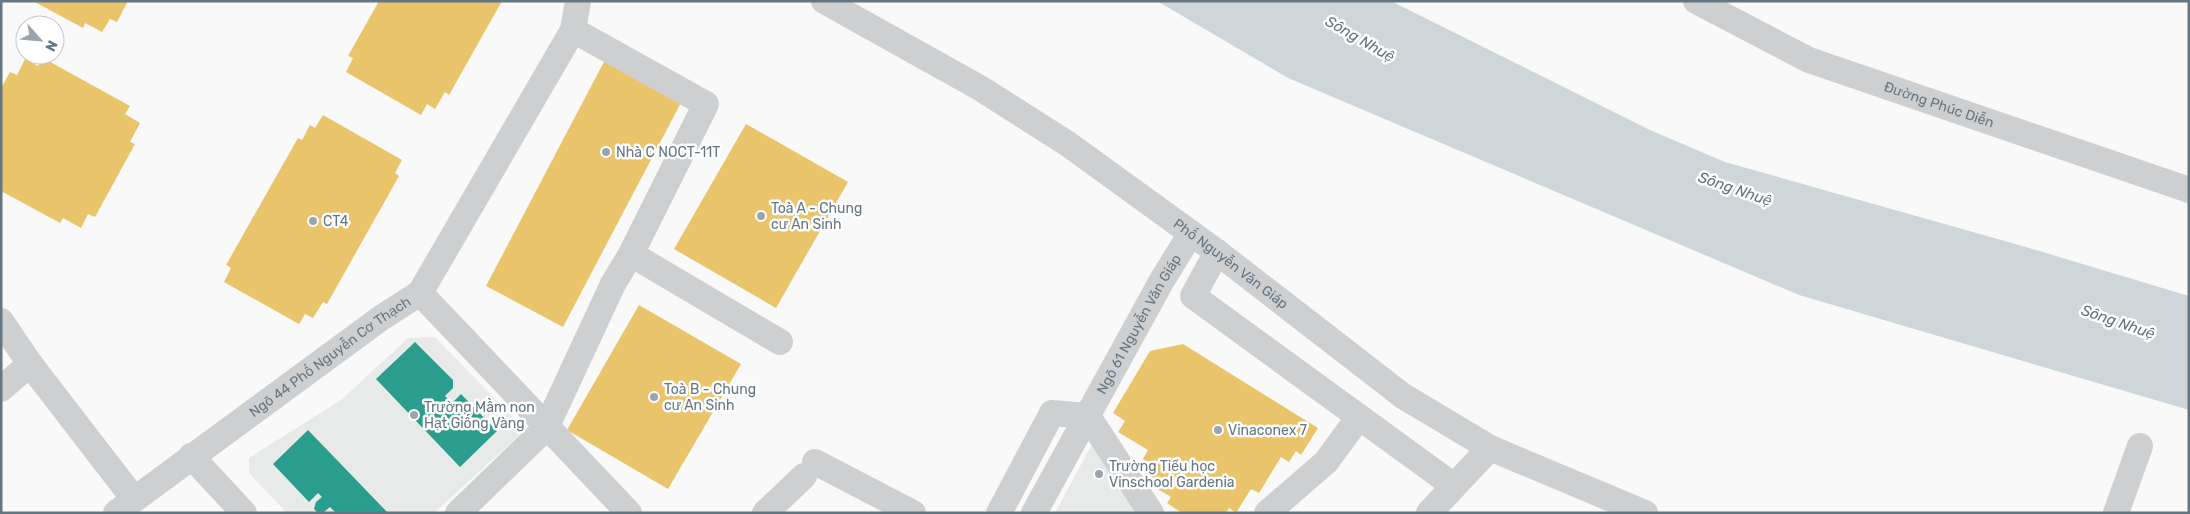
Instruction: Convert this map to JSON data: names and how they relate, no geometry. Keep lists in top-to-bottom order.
{
  "streets": {
    "street": [
      "Đường Phúc Diễn",
      "Phố Nguyễn Văn Giáp",
      "Ngõ 61 Nguyễn Văn Giáp",
      "Ngõ 44 Phố Nguyễn Cơ Thạch"
    ]
  },
  "crossings": [
    ["Phố Nguyễn Văn Giáp", "Ngõ 61 Nguyễn Văn Giáp"]
  ],
  "water": ["Sông Nhuệ"],
  "places": [
    "Nhà C NOCT-11T",
    "Toà A - Chung cư An Sinh",
    "CT4",
    "Toà B - Chung cư An Sinh",
    "Trường Mầm non Hạt Giống Vàng",
    "Vinaconex 7",
    "Trường Tiểu học Vinschool Gardenia"
  ],
  "north": "bottom right"
}
